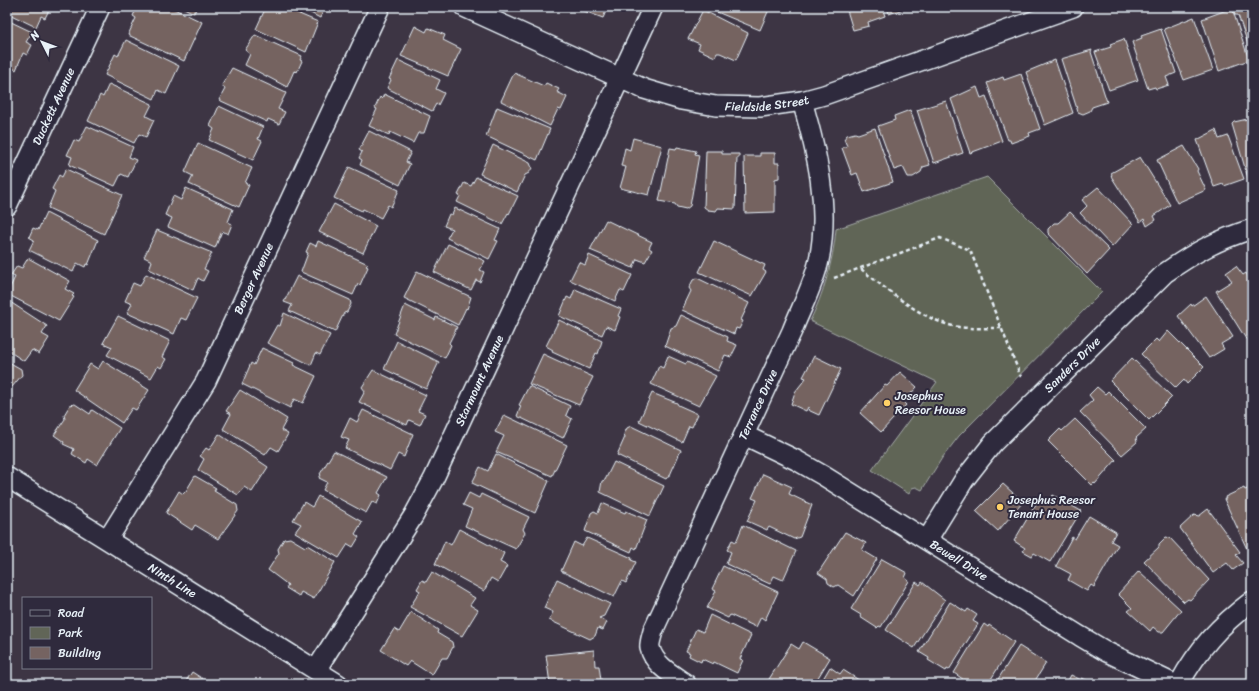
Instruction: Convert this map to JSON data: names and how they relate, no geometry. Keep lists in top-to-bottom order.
{
  "streets": {
    "street": [
      "Fieldside Street",
      "Duckett Avenue",
      "Berger Avenue",
      "Sanders Drive",
      "Starmount Avenue",
      "Terrance Drive",
      "Bewell Drive",
      "Ninth Line"
    ]
  },
  "crossings": [
    ["Fieldside Street", "Starmount Avenue"],
    ["Fieldside Street", "Terrance Drive"],
    ["Berger Avenue", "Ninth Line"],
    ["Sanders Drive", "Bewell Drive"],
    ["Starmount Avenue", "Ninth Line"],
    ["Terrance Drive", "Bewell Drive"]
  ],
  "places": ["Josephus Reesor House", "Josephus Reesor Tenant House"],
  "legend": ["Road", "Park", "Building"],
  "north": "top left"
}
